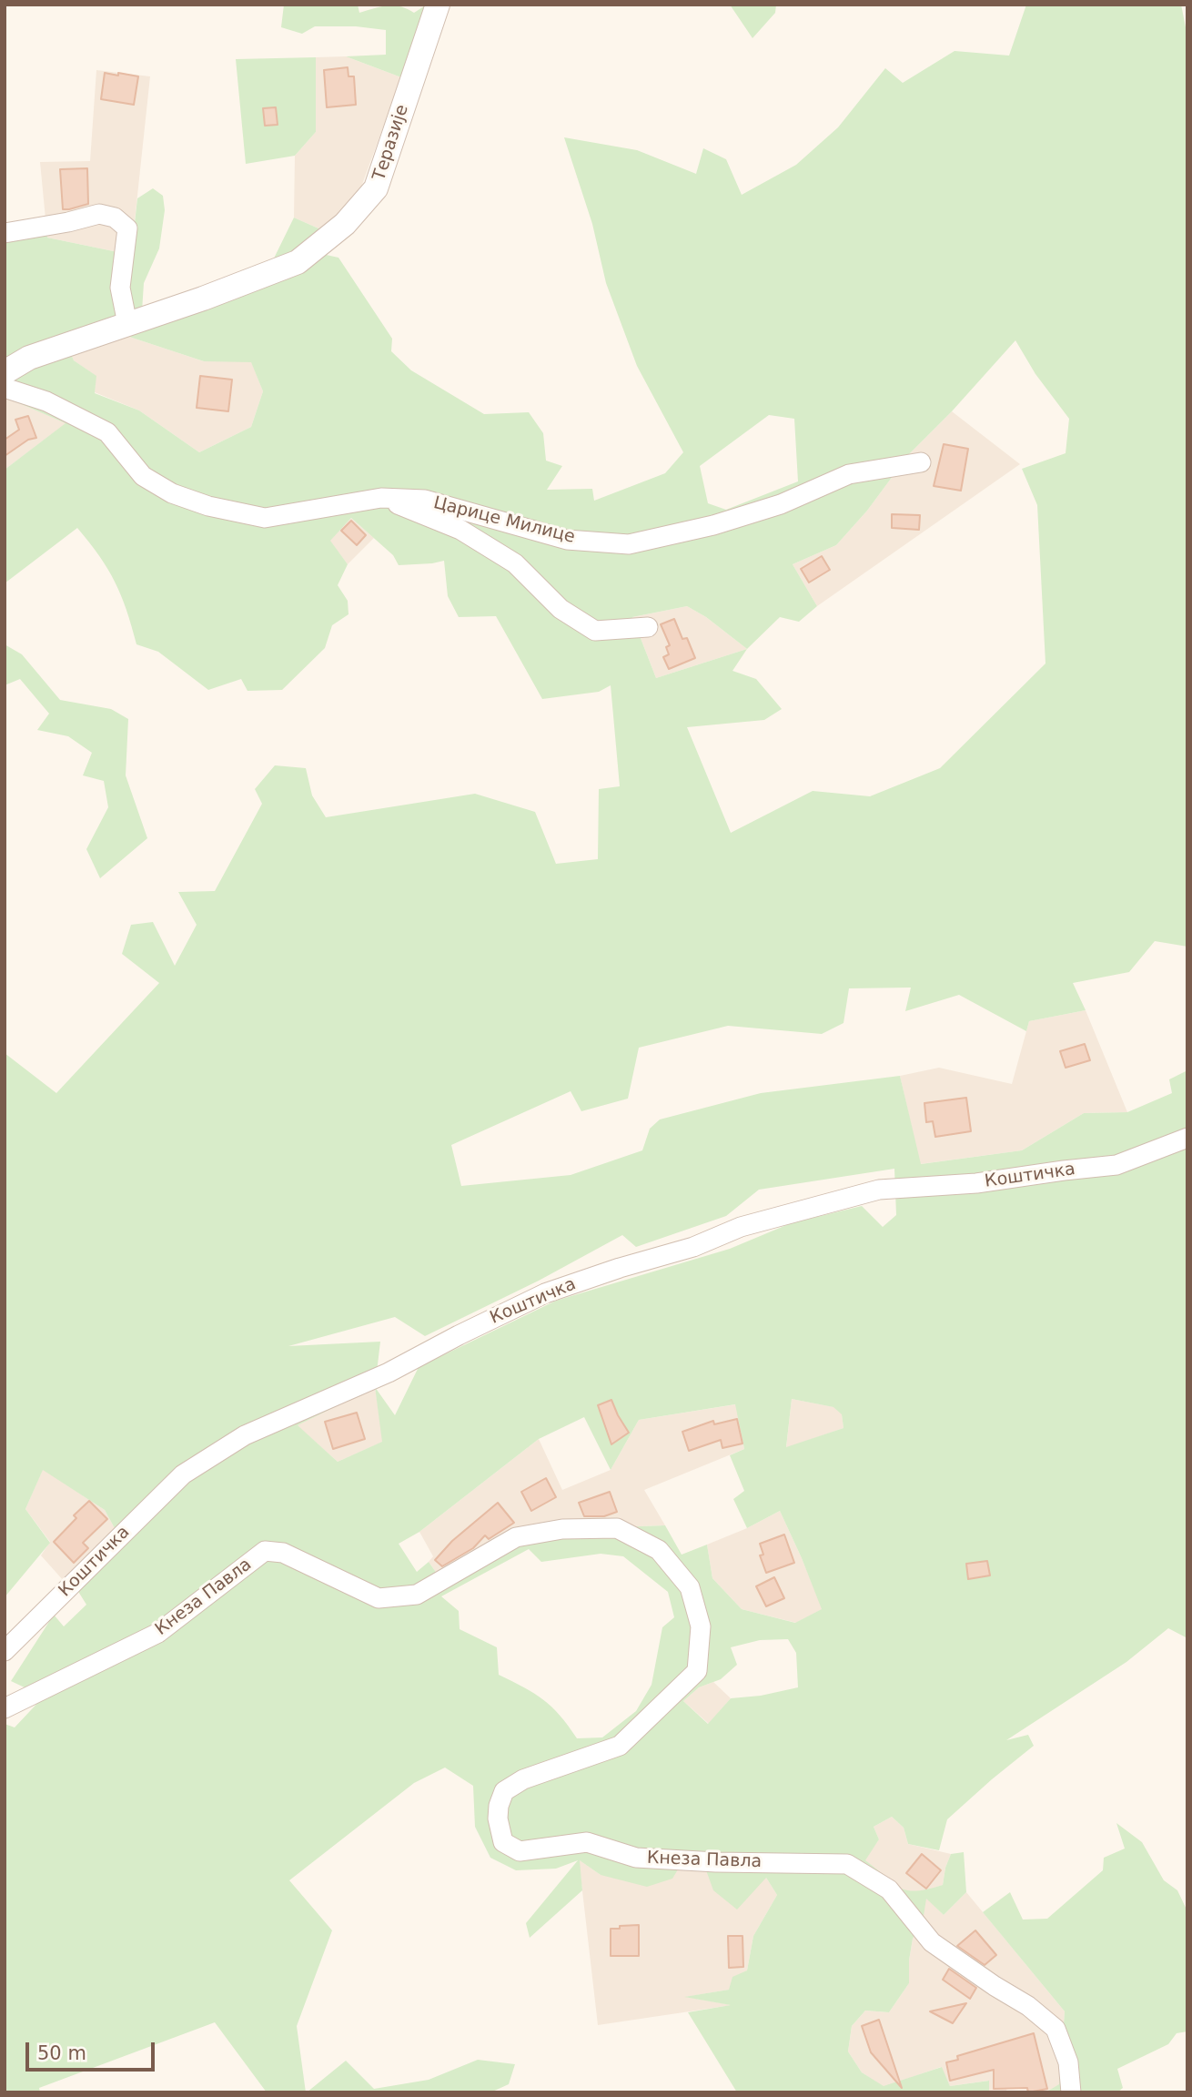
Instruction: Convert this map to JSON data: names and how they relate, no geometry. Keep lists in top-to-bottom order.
{
  "streets": {
    "street": [
      "Теразије",
      "Царице Милице",
      "Коштичка",
      "Кнеза Павла"
    ]
  },
  "scale_bar": "50 m"
}
